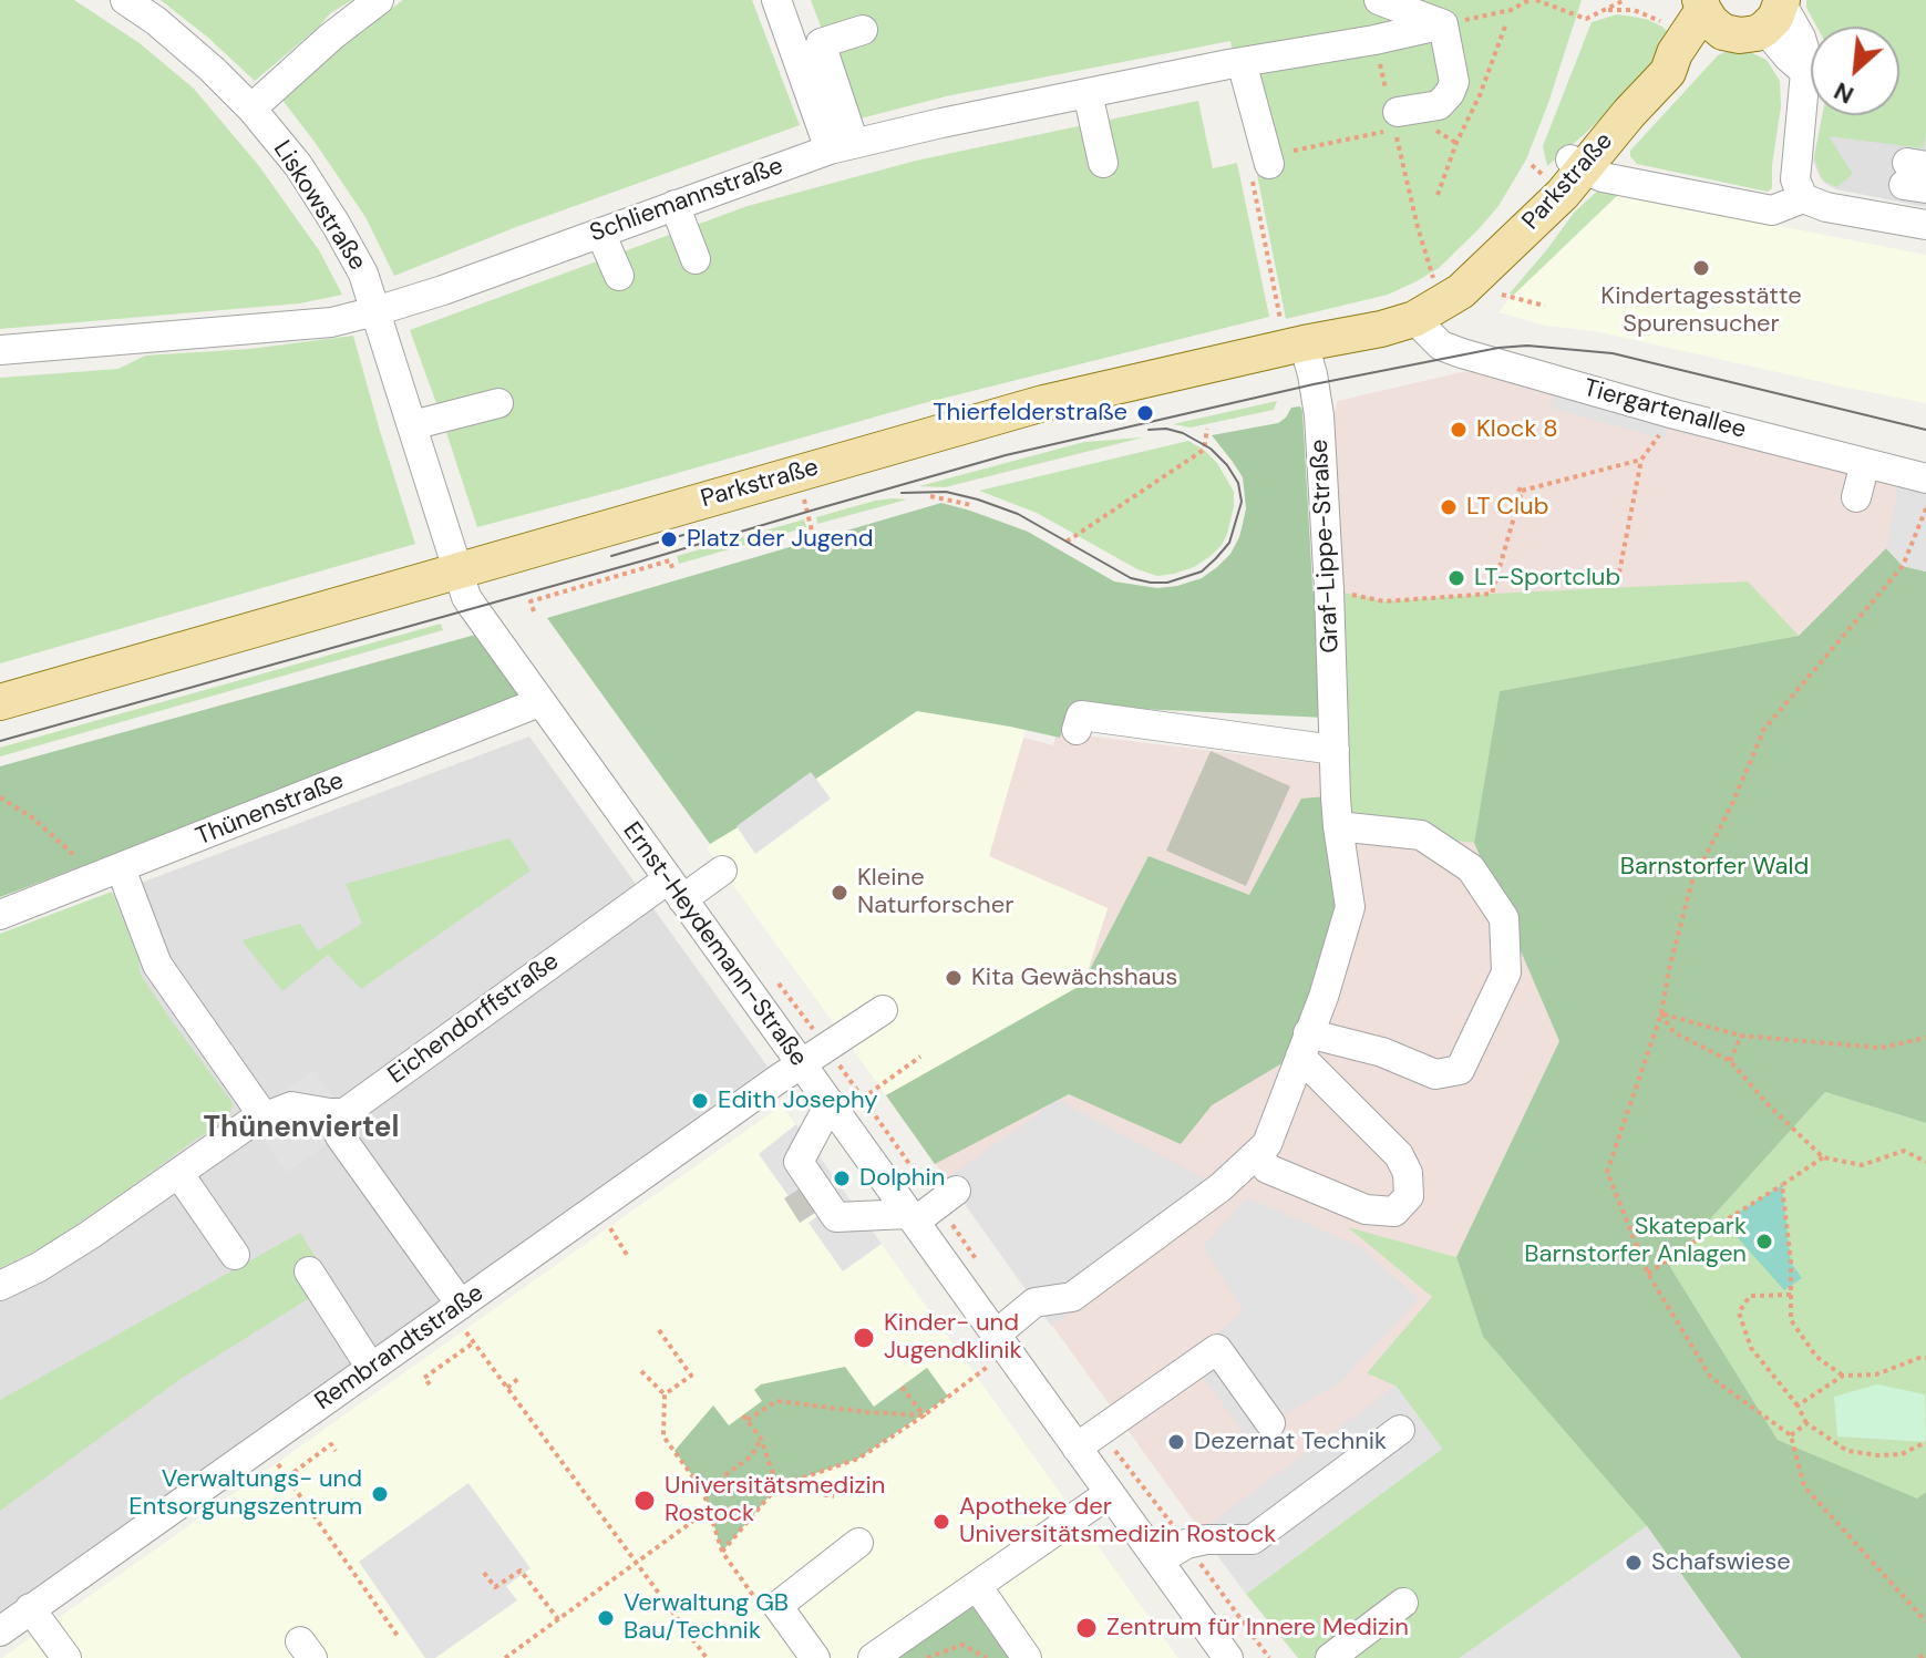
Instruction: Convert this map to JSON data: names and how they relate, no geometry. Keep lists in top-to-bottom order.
{
  "streets": {
    "main road": ["Parkstraße"],
    "street": [
      "Schliemannstraße",
      "Liskowstraße",
      "Tiergartenallee",
      "Graf-Lippe-Straße",
      "Thünenstraße",
      "Ernst-Heydemann-Straße",
      "Eichendorffstraße",
      "Rembrandtstraße"
    ]
  },
  "crossings": [
    ["Parkstraße", "Liskowstraße"],
    ["Parkstraße", "Tiergartenallee"],
    ["Parkstraße", "Graf-Lippe-Straße"],
    ["Parkstraße", "Ernst-Heydemann-Straße"],
    ["Schliemannstraße", "Liskowstraße"],
    ["Liskowstraße", "Ernst-Heydemann-Straße"],
    ["Thünenstraße", "Ernst-Heydemann-Straße"],
    ["Ernst-Heydemann-Straße", "Eichendorffstraße"],
    ["Ernst-Heydemann-Straße", "Rembrandtstraße"]
  ],
  "districts": ["Thünenviertel"],
  "parks": ["Barnstorfer Wald"],
  "places": [
    "Kindertagesstätte Spurensucher",
    "Thierfelderstraße",
    "Klock 8",
    "LT Club",
    "Platz der Jugend",
    "LT-Sportclub",
    "Kleine Naturforscher",
    "Kita Gewächshaus",
    "Edith Josephy",
    "Dolphin",
    "Skatepark Barnstorfer Anlagen",
    "Kinder- und Jugendklinik",
    "Dezernat Technik",
    "Verwaltungs- und Entsorgungszentrum",
    "Universitätsmedizin Rostock",
    "Apotheke der Universitätsmedizin Rostock",
    "Schafswiese",
    "Verwaltung GB Bau/Technik",
    "Zentrum für Innere Medizin"
  ],
  "north": "bottom left"
}
